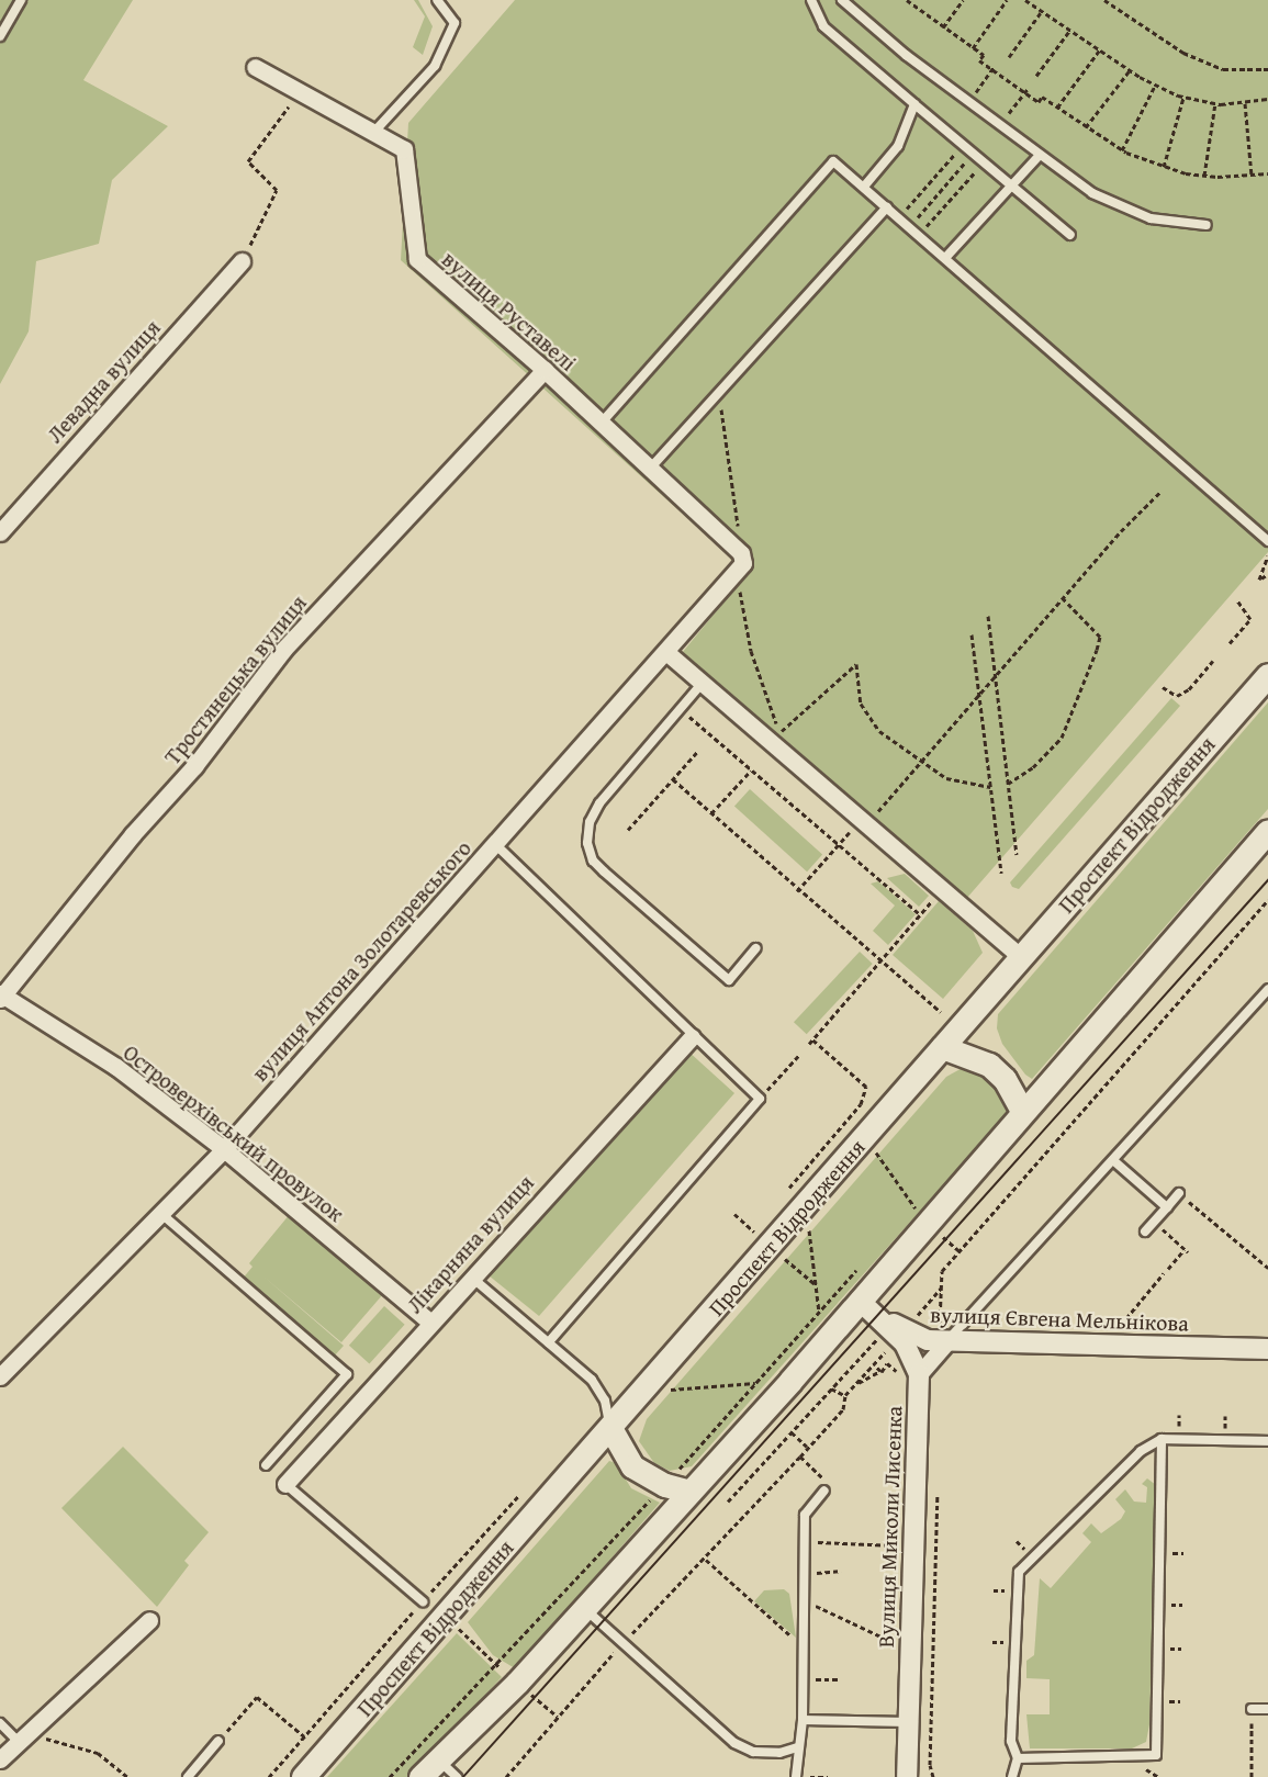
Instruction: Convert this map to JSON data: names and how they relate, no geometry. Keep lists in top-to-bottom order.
{
  "streets": {
    "main road": ["Проспект Відродження"],
    "street": [
      "вулиця Руставелі",
      "Левадна вулиця",
      "Тростянецька вулиця",
      "вулиця Антона Золотаревського",
      "Островерхівський провулок",
      "Лікарняна вулиця",
      "вулиця Євгена Мельнікова",
      "Вулиця Миколи Лисенка"
    ]
  },
  "crossings": [
    ["вулиця Руставелі", "Тростянецька вулиця"],
    ["вулиця Руставелі", "вулиця Антона Золотаревського"],
    ["Тростянецька вулиця", "Островерхівський провулок"],
    ["вулиця Антона Золотаревського", "Островерхівський провулок"],
    ["Островерхівський провулок", "Лікарняна вулиця"],
    ["вулиця Євгена Мельнікова", "Вулиця Миколи Лисенка"]
  ]
}
